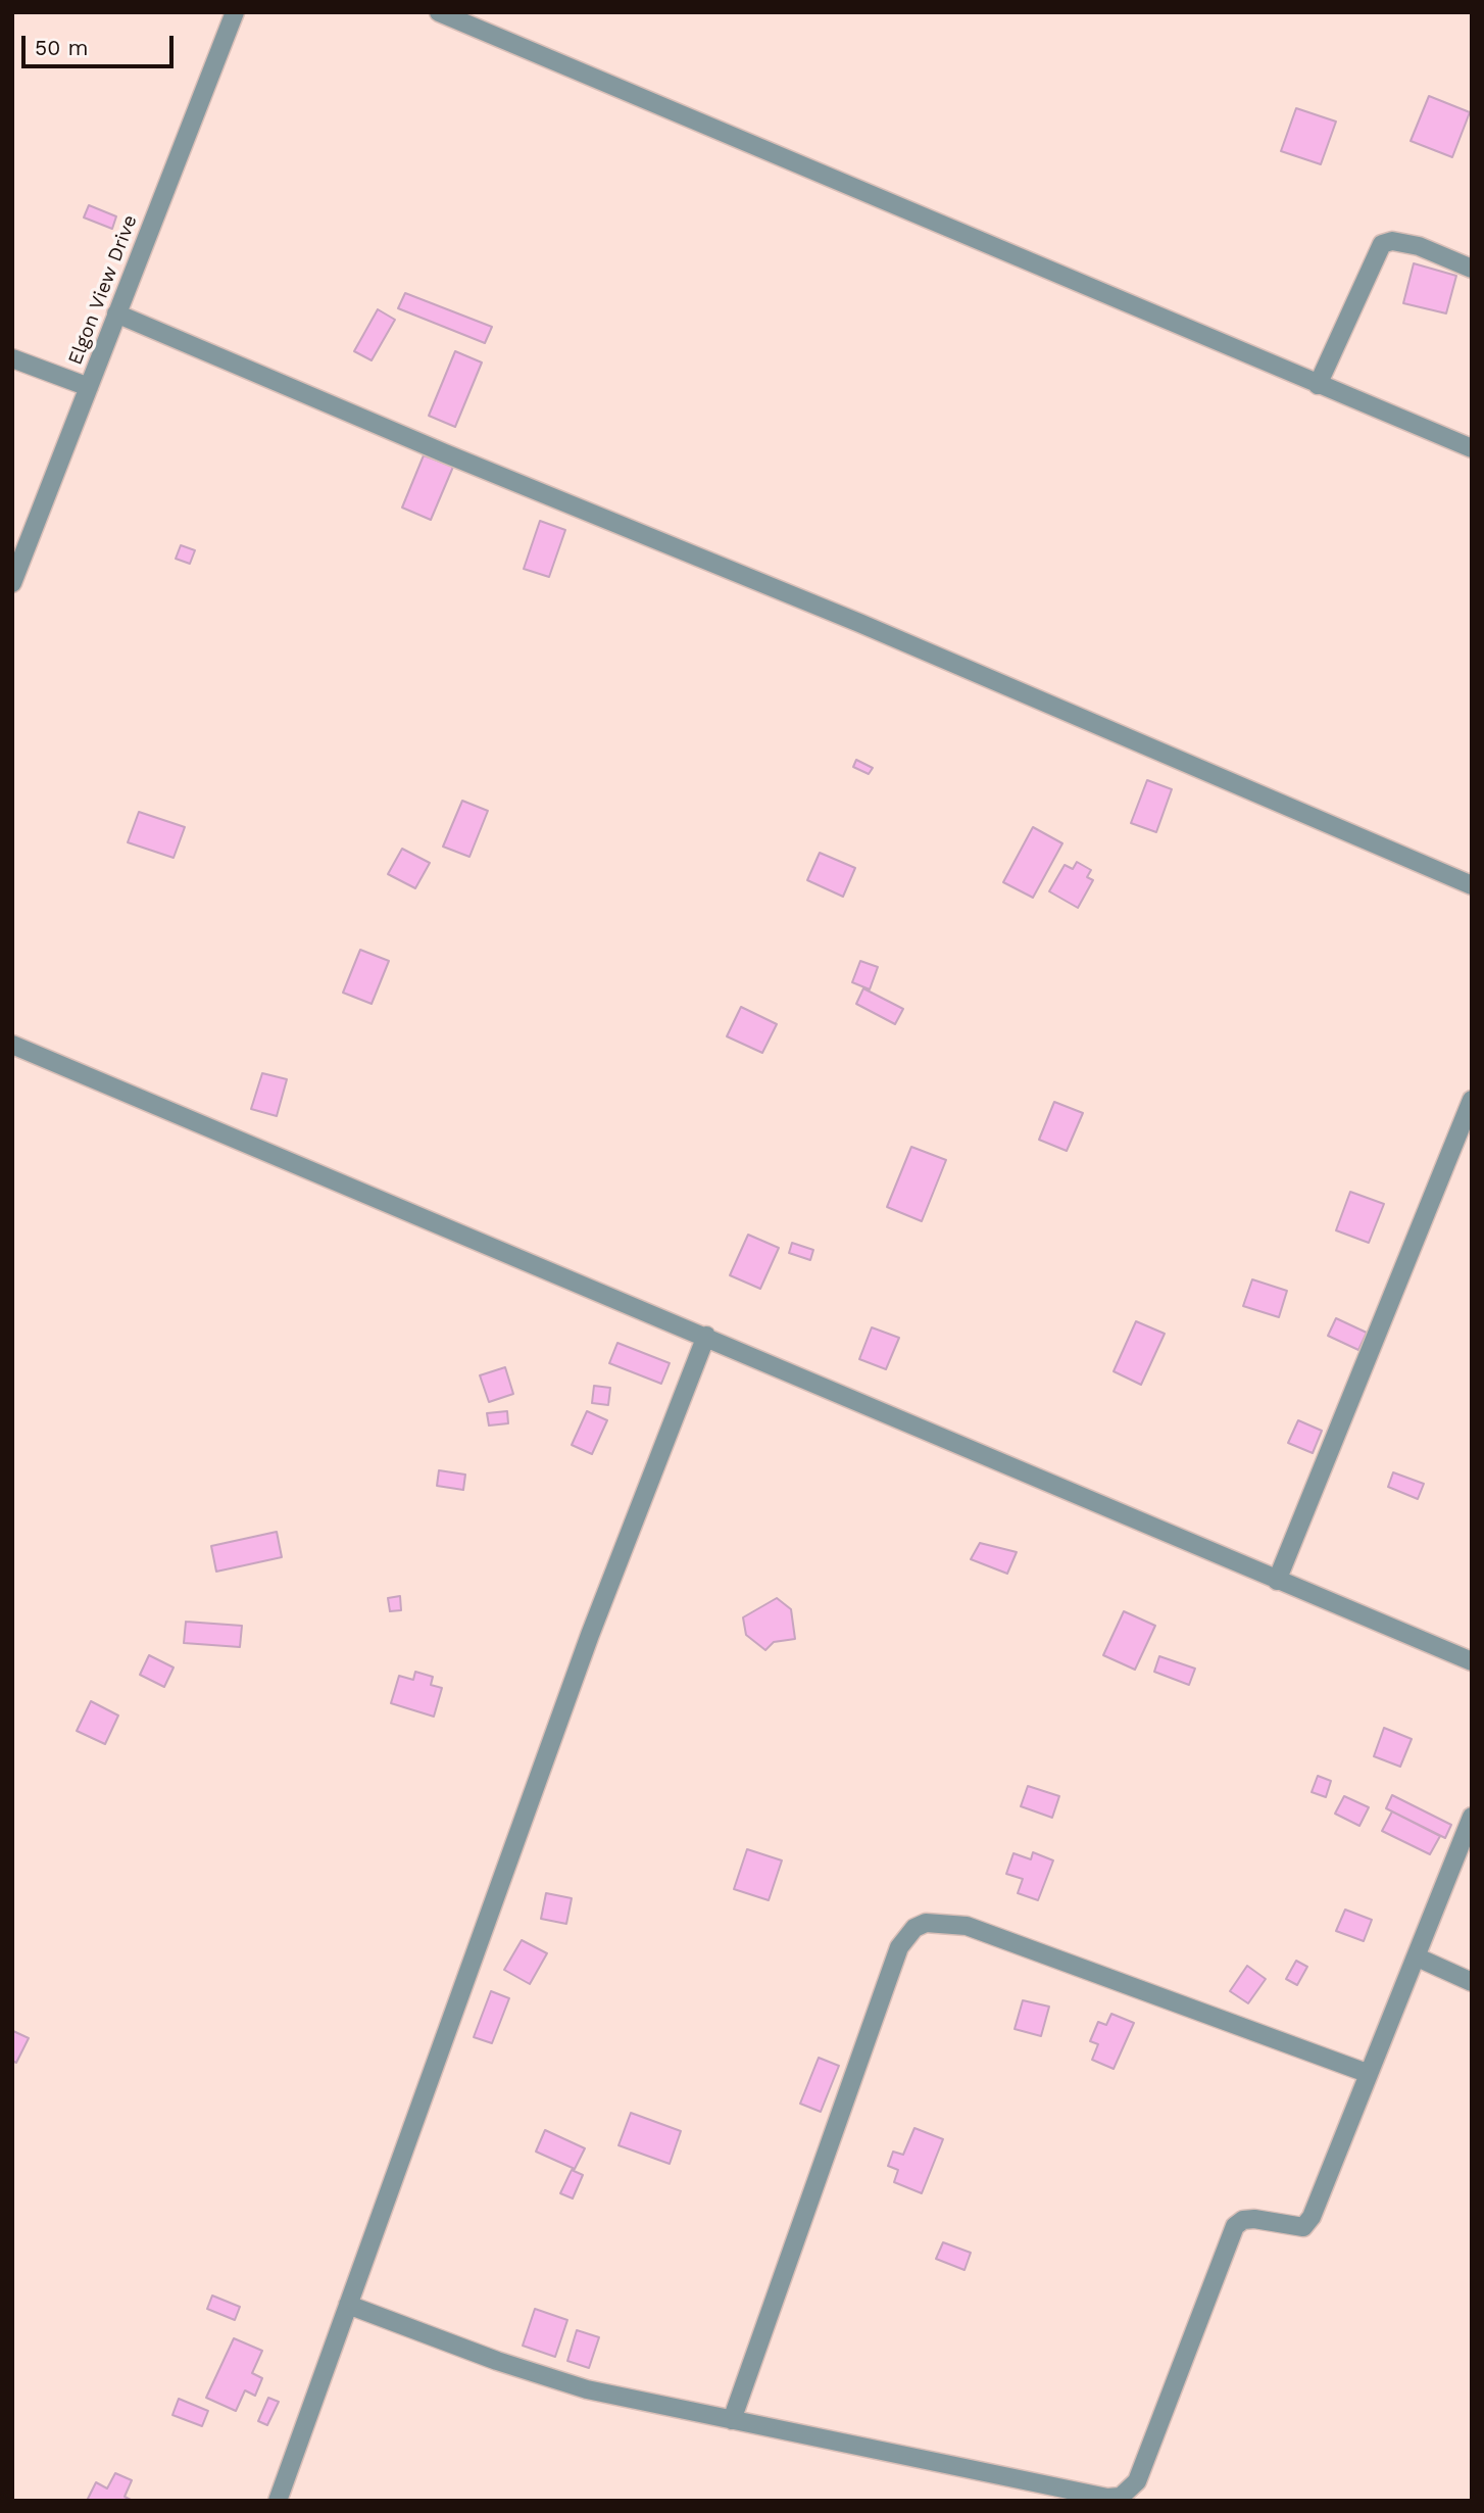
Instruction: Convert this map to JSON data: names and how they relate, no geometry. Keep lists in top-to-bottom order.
{
  "streets": {
    "street": ["Elgon View Drive"]
  },
  "scale_bar": "50 m"
}
